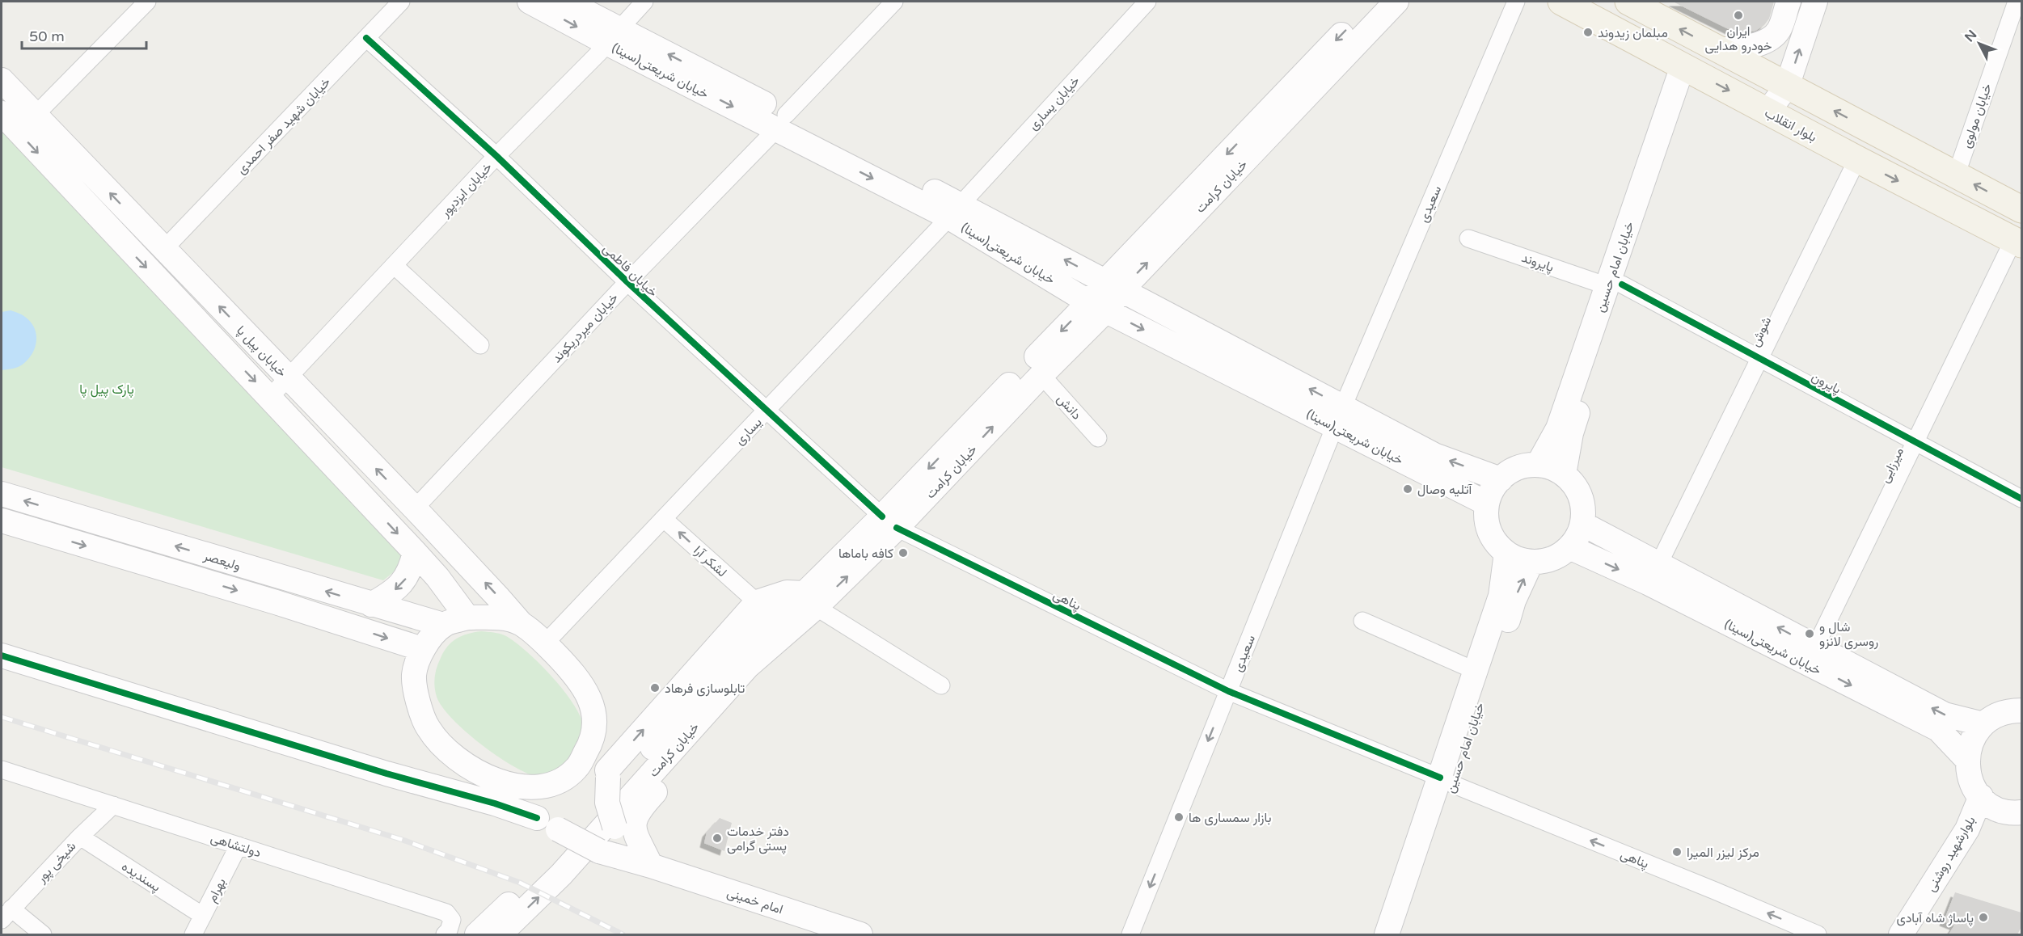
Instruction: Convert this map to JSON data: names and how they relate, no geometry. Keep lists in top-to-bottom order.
{
  "streets": {
    "main road": [
      "خیابان شریعتی(سینا)",
      "بلوار انقلاب",
      "خیابان کرامت",
      "خیابان امام حسین",
      "خیابان پیل پا",
      "ولیعصر",
      "بلوارشهید روشنی",
      "امام خمینی"
    ],
    "street": [
      "خیابان یساری",
      "خیابان مولوی",
      "خیابان شهید صفر احمدی",
      "خیابان ایزدپور",
      "سعیدی",
      "پایروند",
      "خیابان فاطمی",
      "خیابان میردریکوند",
      "شوش",
      "پایرون",
      "دانش",
      "یساری",
      "میرزایی",
      "لشکر آرا",
      "پناهی",
      "دولتشاهی",
      "شیخی پور",
      "پسندیده",
      "بهرام"
    ]
  },
  "crossings": [
    ["خیابان شریعتی(سینا)", "خیابان یساری"],
    ["خیابان شریعتی(سینا)", "خیابان کرامت"],
    ["خیابان شریعتی(سینا)", "خیابان ایزدپور"],
    ["خیابان شریعتی(سینا)", "سعیدی"],
    ["خیابان شریعتی(سینا)", "خیابان امام حسین"],
    ["خیابان شریعتی(سینا)", "خیابان میردریکوند"],
    ["خیابان شریعتی(سینا)", "شوش"],
    ["خیابان شریعتی(سینا)", "یساری"],
    ["خیابان شریعتی(سینا)", "میرزایی"],
    ["خیابان یساری", "یساری"],
    ["بلوار انقلاب", "خیابان امام حسین"],
    ["بلوار انقلاب", "شوش"],
    ["بلوار انقلاب", "میرزایی"],
    ["خیابان شهید صفر احمدی", "خیابان فاطمی"],
    ["خیابان شهید صفر احمدی", "خیابان پیل پا"],
    ["خیابان کرامت", "خیابان فاطمی"],
    ["خیابان کرامت", "دانش"],
    ["خیابان کرامت", "پناهی"],
    ["خیابان ایزدپور", "خیابان فاطمی"],
    ["خیابان ایزدپور", "خیابان پیل پا"],
    ["سعیدی", "پناهی"],
    ["پایروند", "خیابان امام حسین"],
    ["پایروند", "پایرون"],
    ["خیابان امام حسین", "پایرون"],
    ["خیابان امام حسین", "پناهی"],
    ["خیابان فاطمی", "خیابان میردریکوند"],
    ["خیابان فاطمی", "یساری"],
    ["خیابان فاطمی", "پناهی"],
    ["خیابان میردریکوند", "خیابان پیل پا"],
    ["شوش", "پایرون"],
    ["خیابان پیل پا", "یساری"],
    ["خیابان پیل پا", "امام خمینی"],
    ["پایرون", "میرزایی"],
    ["یساری", "لشکر آرا"],
    ["دولتشاهی", "شیخی پور"],
    ["دولتشاهی", "بهرام"],
    ["شیخی پور", "پسندیده"],
    ["پسندیده", "بهرام"]
  ],
  "one_way": ["لشکر آرا", "پناهی"],
  "parks": ["پارک پیل پا"],
  "places": [
    "ایران خودرو هدایی",
    "مبلمان زیدوند",
    "آتلیه وصال",
    "کافه باماها",
    "شال و روسری لانزو",
    "تابلوسازی فرهاد",
    "بازار سمساری ها",
    "دفتر خدمات پستی گرامی",
    "مرکز لیزر المیرا",
    "پاساژ شاه آبادی"
  ],
  "scale_bar": "50 m",
  "north": "top left"
}
